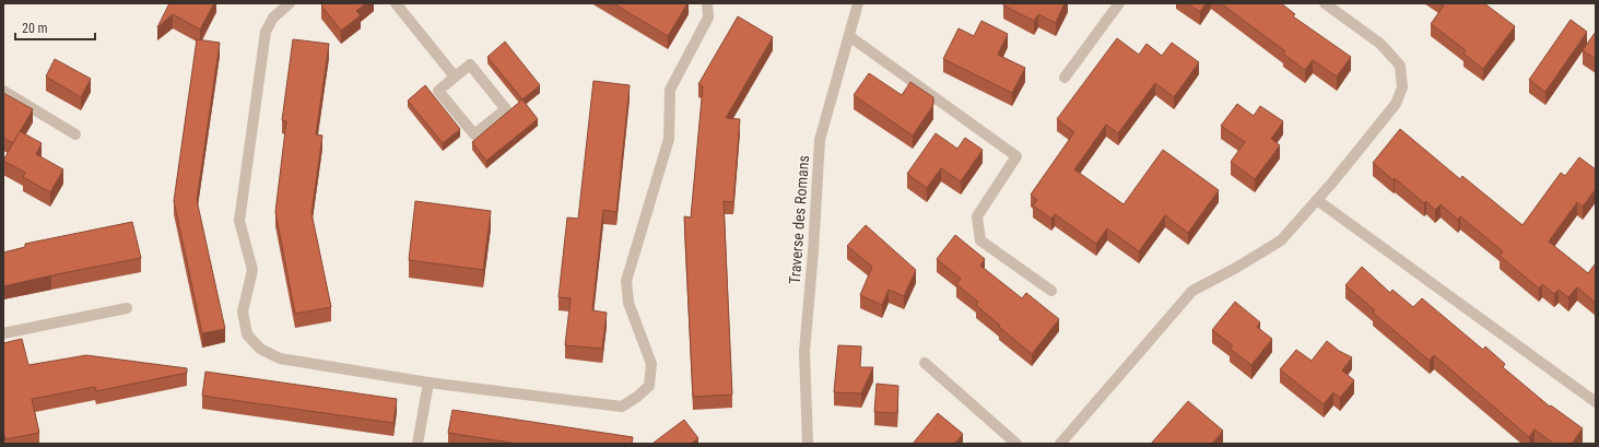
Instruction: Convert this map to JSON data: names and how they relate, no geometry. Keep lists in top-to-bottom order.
{
  "streets": {
    "street": ["Traverse des Romans"]
  },
  "scale_bar": "20 m"
}
